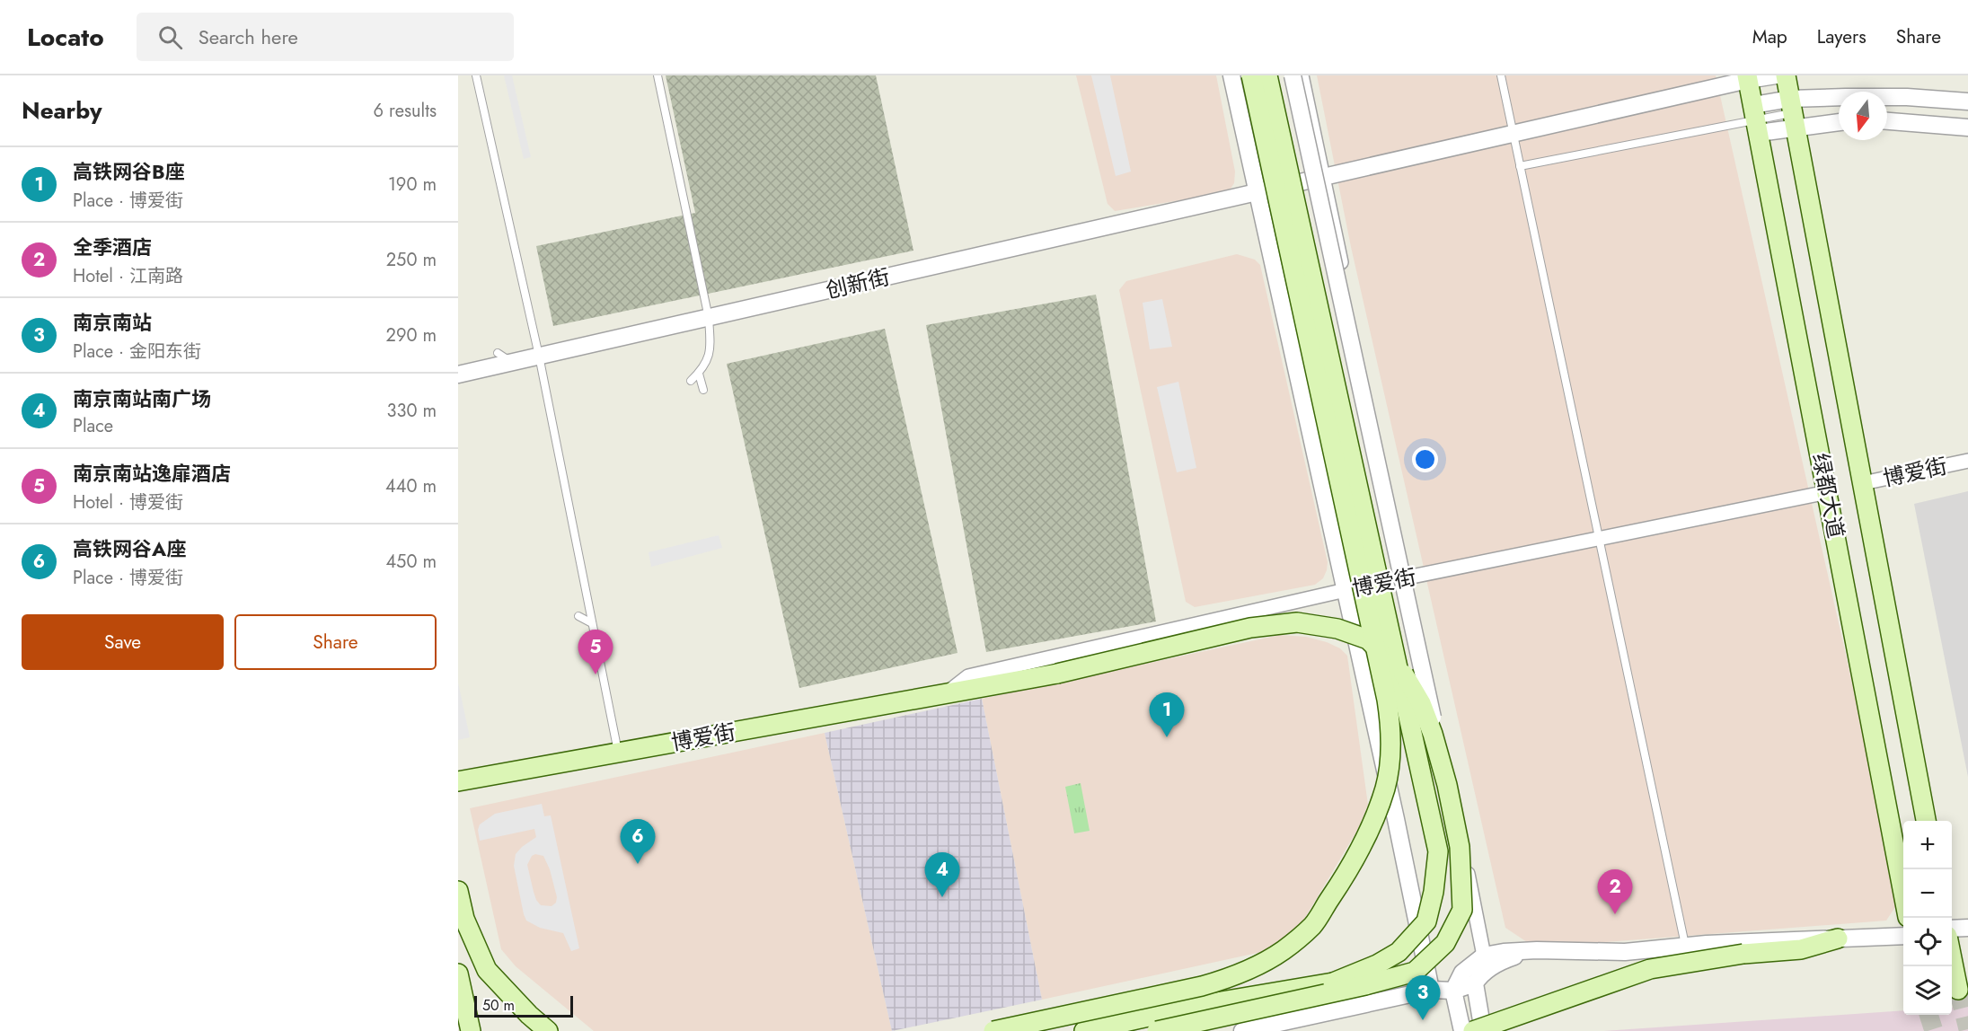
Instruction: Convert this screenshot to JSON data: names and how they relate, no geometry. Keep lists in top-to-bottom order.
{
  "streets": {
    "main road": ["博爱街", "绿都大道"],
    "street": ["创新街"]
  },
  "crossings": [
    ["创新街", "绿都大道"],
    ["博爱街", "绿都大道"]
  ],
  "scale_bar": "50 m",
  "north": "bottom",
  "page": {
    "header": "Locato",
    "search": "Search here",
    "nav": ["Map", "Layers", "Share"],
    "heading": ["Nearby", "6 results"],
    "list": [
      {
        "mark": "1",
        "name": "高铁网谷B座",
        "note": "Place · 博爱街",
        "value": "190 m"
      },
      {
        "mark": "2",
        "name": "全季酒店",
        "note": "Hotel · 江南路",
        "value": "250 m"
      },
      {
        "mark": "3",
        "name": "南京南站",
        "note": "Place · 金阳东街",
        "value": "290 m"
      },
      {
        "mark": "4",
        "name": "南京南站南广场",
        "note": "Place",
        "value": "330 m"
      },
      {
        "mark": "5",
        "name": "南京南站逸扉酒店",
        "note": "Hotel · 博爱街",
        "value": "440 m"
      },
      {
        "mark": "6",
        "name": "高铁网谷A座",
        "note": "Place · 博爱街",
        "value": "450 m"
      }
    ],
    "buttons": ["Save", "Share"],
    "pins": [
      "5",
      "1",
      "6",
      "4",
      "2",
      "3"
    ],
    "map_buttons": ["+", "−"],
    "scale": "50 m"
  }
}
